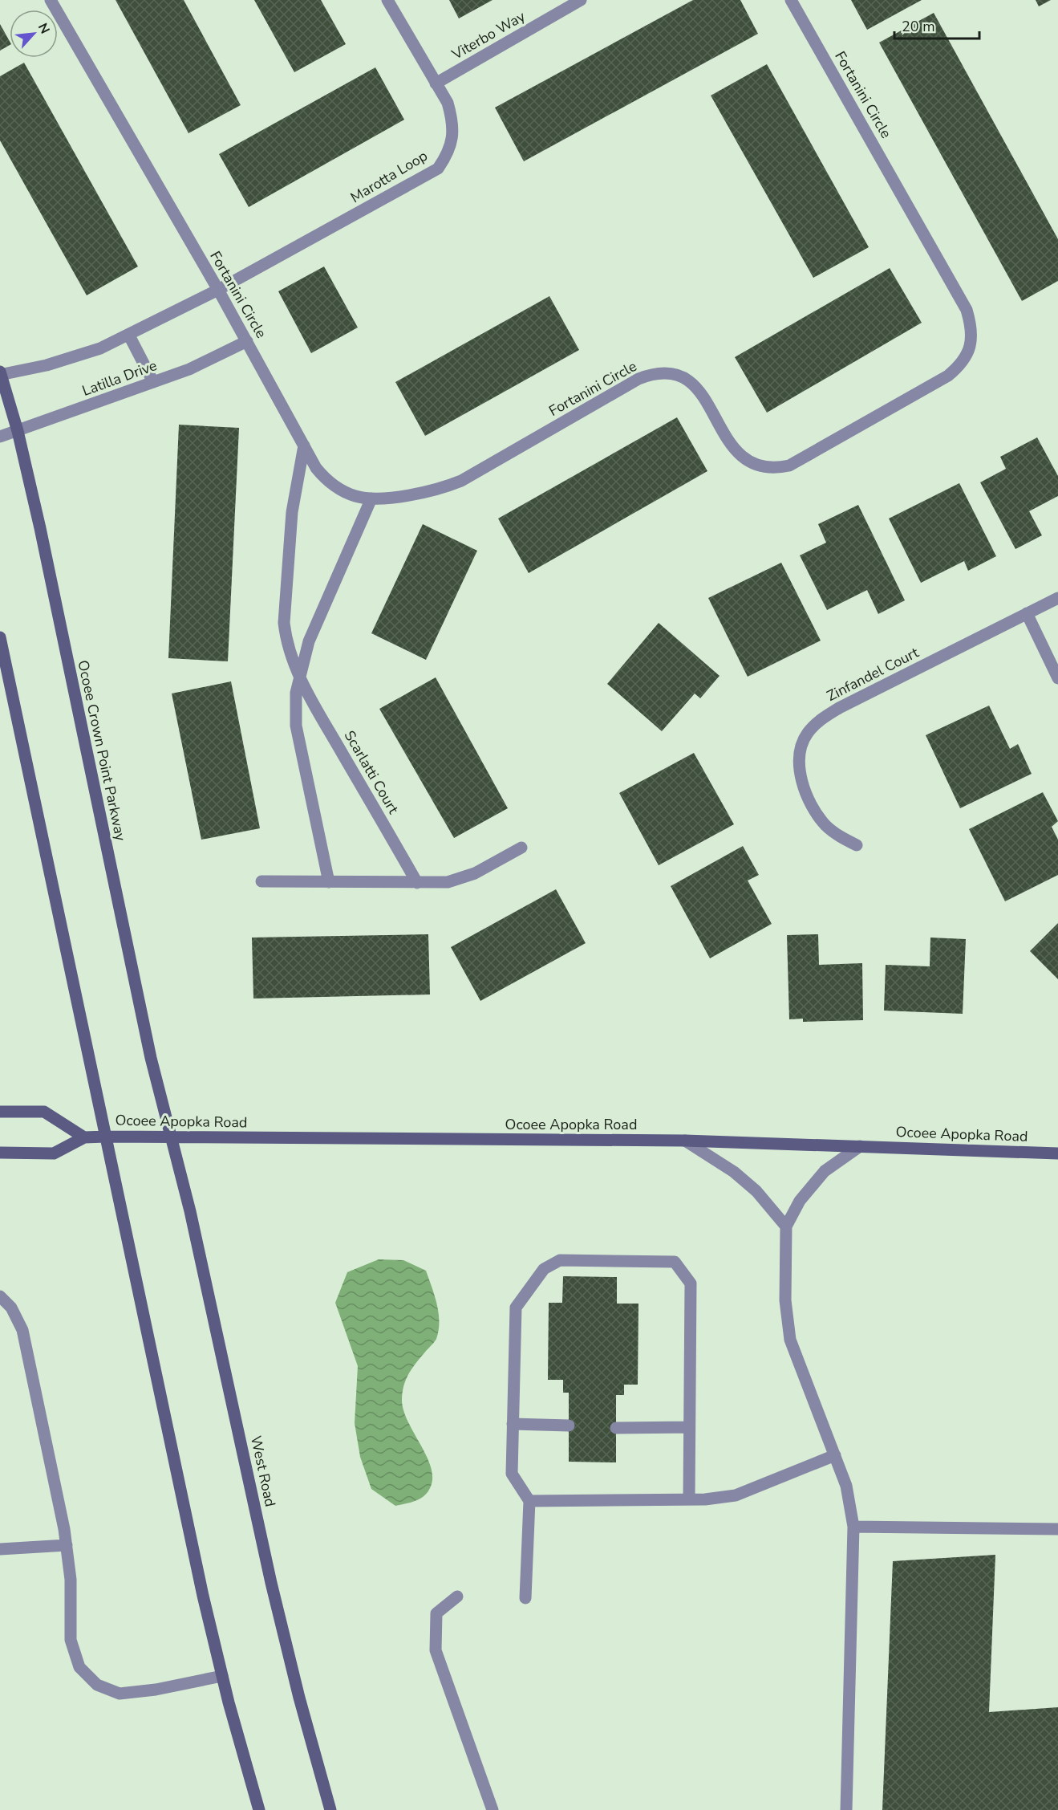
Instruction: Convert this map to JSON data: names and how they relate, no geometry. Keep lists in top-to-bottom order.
{
  "streets": {
    "street": [
      "Viterbo Way",
      "Fortanini Circle",
      "Marotta Loop",
      "Latilla Drive",
      "Zinfandel Court",
      "Ocoee Crown Point Parkway",
      "Scarlatti Court",
      "Ocoee Apopka Road",
      "West Road"
    ]
  },
  "crossings": [
    ["Viterbo Way", "Marotta Loop"],
    ["Fortanini Circle", "Marotta Loop"],
    ["Fortanini Circle", "Latilla Drive"],
    ["Fortanini Circle", "Scarlatti Court"],
    ["Latilla Drive", "Ocoee Crown Point Parkway"],
    ["Ocoee Crown Point Parkway", "Ocoee Apopka Road"],
    ["Ocoee Crown Point Parkway", "West Road"],
    ["Ocoee Apopka Road", "West Road"]
  ],
  "scale_bar": "20 m",
  "north": "top right"
}
